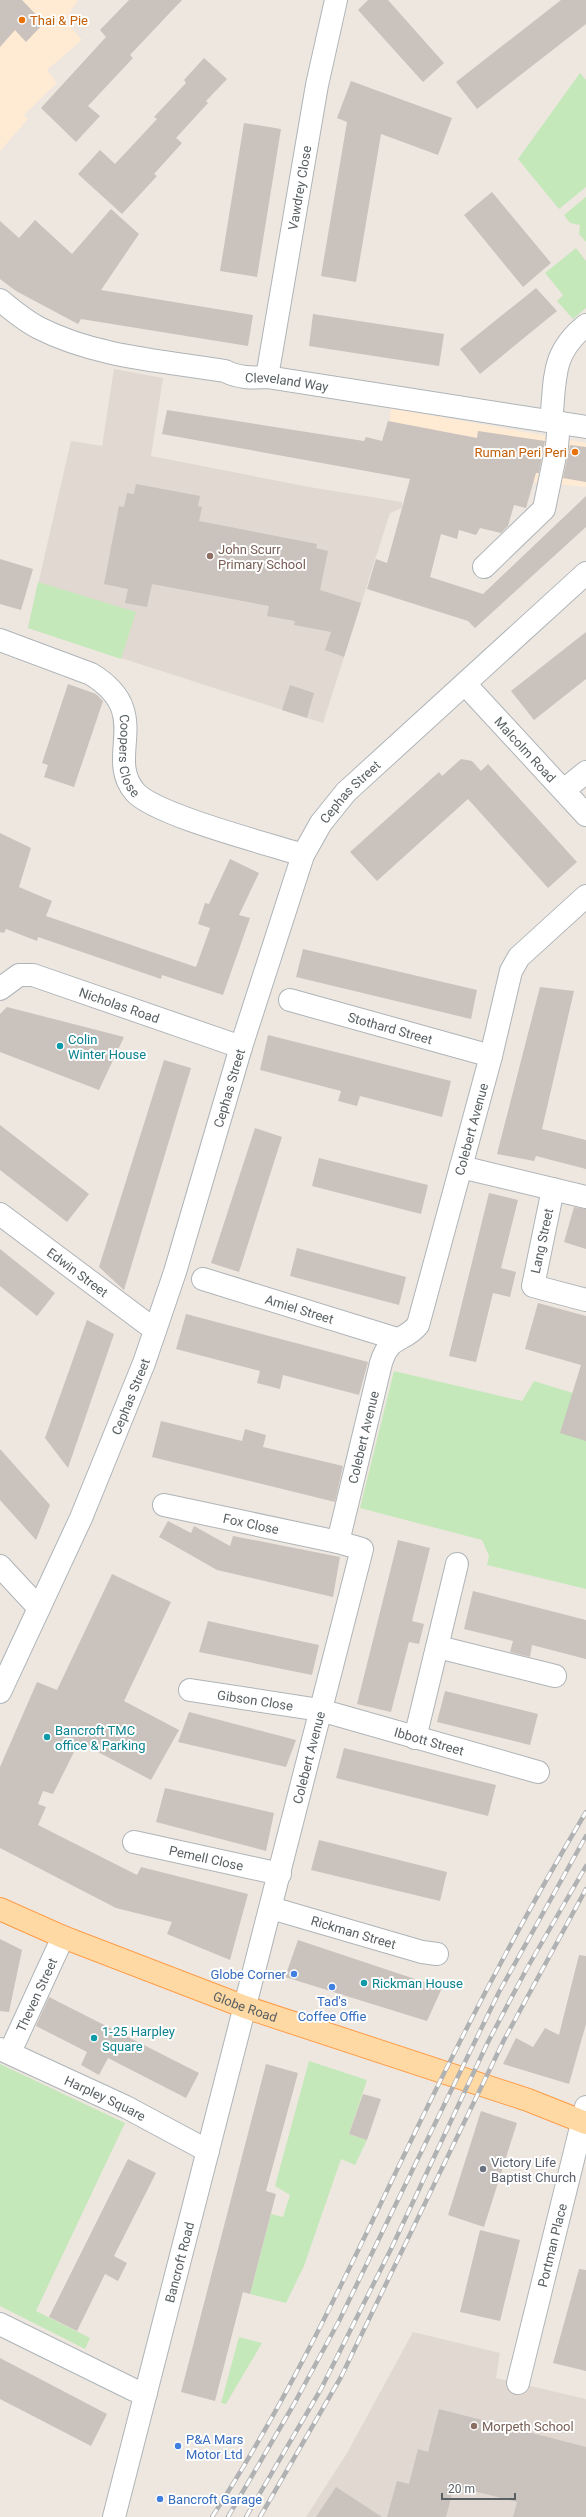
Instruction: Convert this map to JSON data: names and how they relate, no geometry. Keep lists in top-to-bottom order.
{
  "streets": {
    "main road": ["Globe Road"],
    "street": [
      "Vawdrey Close",
      "Cleveland Way",
      "Malcolm Road",
      "Coopers Close",
      "Cephas Street",
      "Nicholas Road",
      "Stothard Street",
      "Colebert Avenue",
      "Lang Street",
      "Edwin Street",
      "Amiel Street",
      "Fox Close",
      "Gibson Close",
      "Ibbott Street",
      "Pemell Close",
      "Rickman Street",
      "Theven Street",
      "Harpley Square",
      "Portman Place",
      "Bancroft Road"
    ]
  },
  "crossings": [
    ["Vawdrey Close", "Cleveland Way"],
    ["Malcolm Road", "Cephas Street"],
    ["Coopers Close", "Cephas Street"],
    ["Cephas Street", "Nicholas Road"],
    ["Cephas Street", "Edwin Street"],
    ["Stothard Street", "Colebert Avenue"],
    ["Colebert Avenue", "Amiel Street"],
    ["Colebert Avenue", "Fox Close"],
    ["Colebert Avenue", "Gibson Close"],
    ["Colebert Avenue", "Ibbott Street"],
    ["Colebert Avenue", "Pemell Close"],
    ["Colebert Avenue", "Rickman Street"],
    ["Colebert Avenue", "Globe Road"],
    ["Colebert Avenue", "Bancroft Road"],
    ["Gibson Close", "Ibbott Street"],
    ["Theven Street", "Globe Road"],
    ["Theven Street", "Harpley Square"],
    ["Globe Road", "Portman Place"],
    ["Globe Road", "Bancroft Road"],
    ["Harpley Square", "Bancroft Road"]
  ],
  "places": [
    "Thai & Pie",
    "Ruman Peri Peri",
    "John Scurr Primary School",
    "Colin Winter House",
    "Bancroft TMC office & Parking",
    "Globe Corner",
    "Rickman House",
    "Tad's Coffee Offie",
    "1-25 Harpley Square",
    "Victory Life Baptist Church",
    "Morpeth School",
    "P&A Mars Motor Ltd",
    "Bancroft Garage"
  ],
  "scale_bar": "20 m"
}
